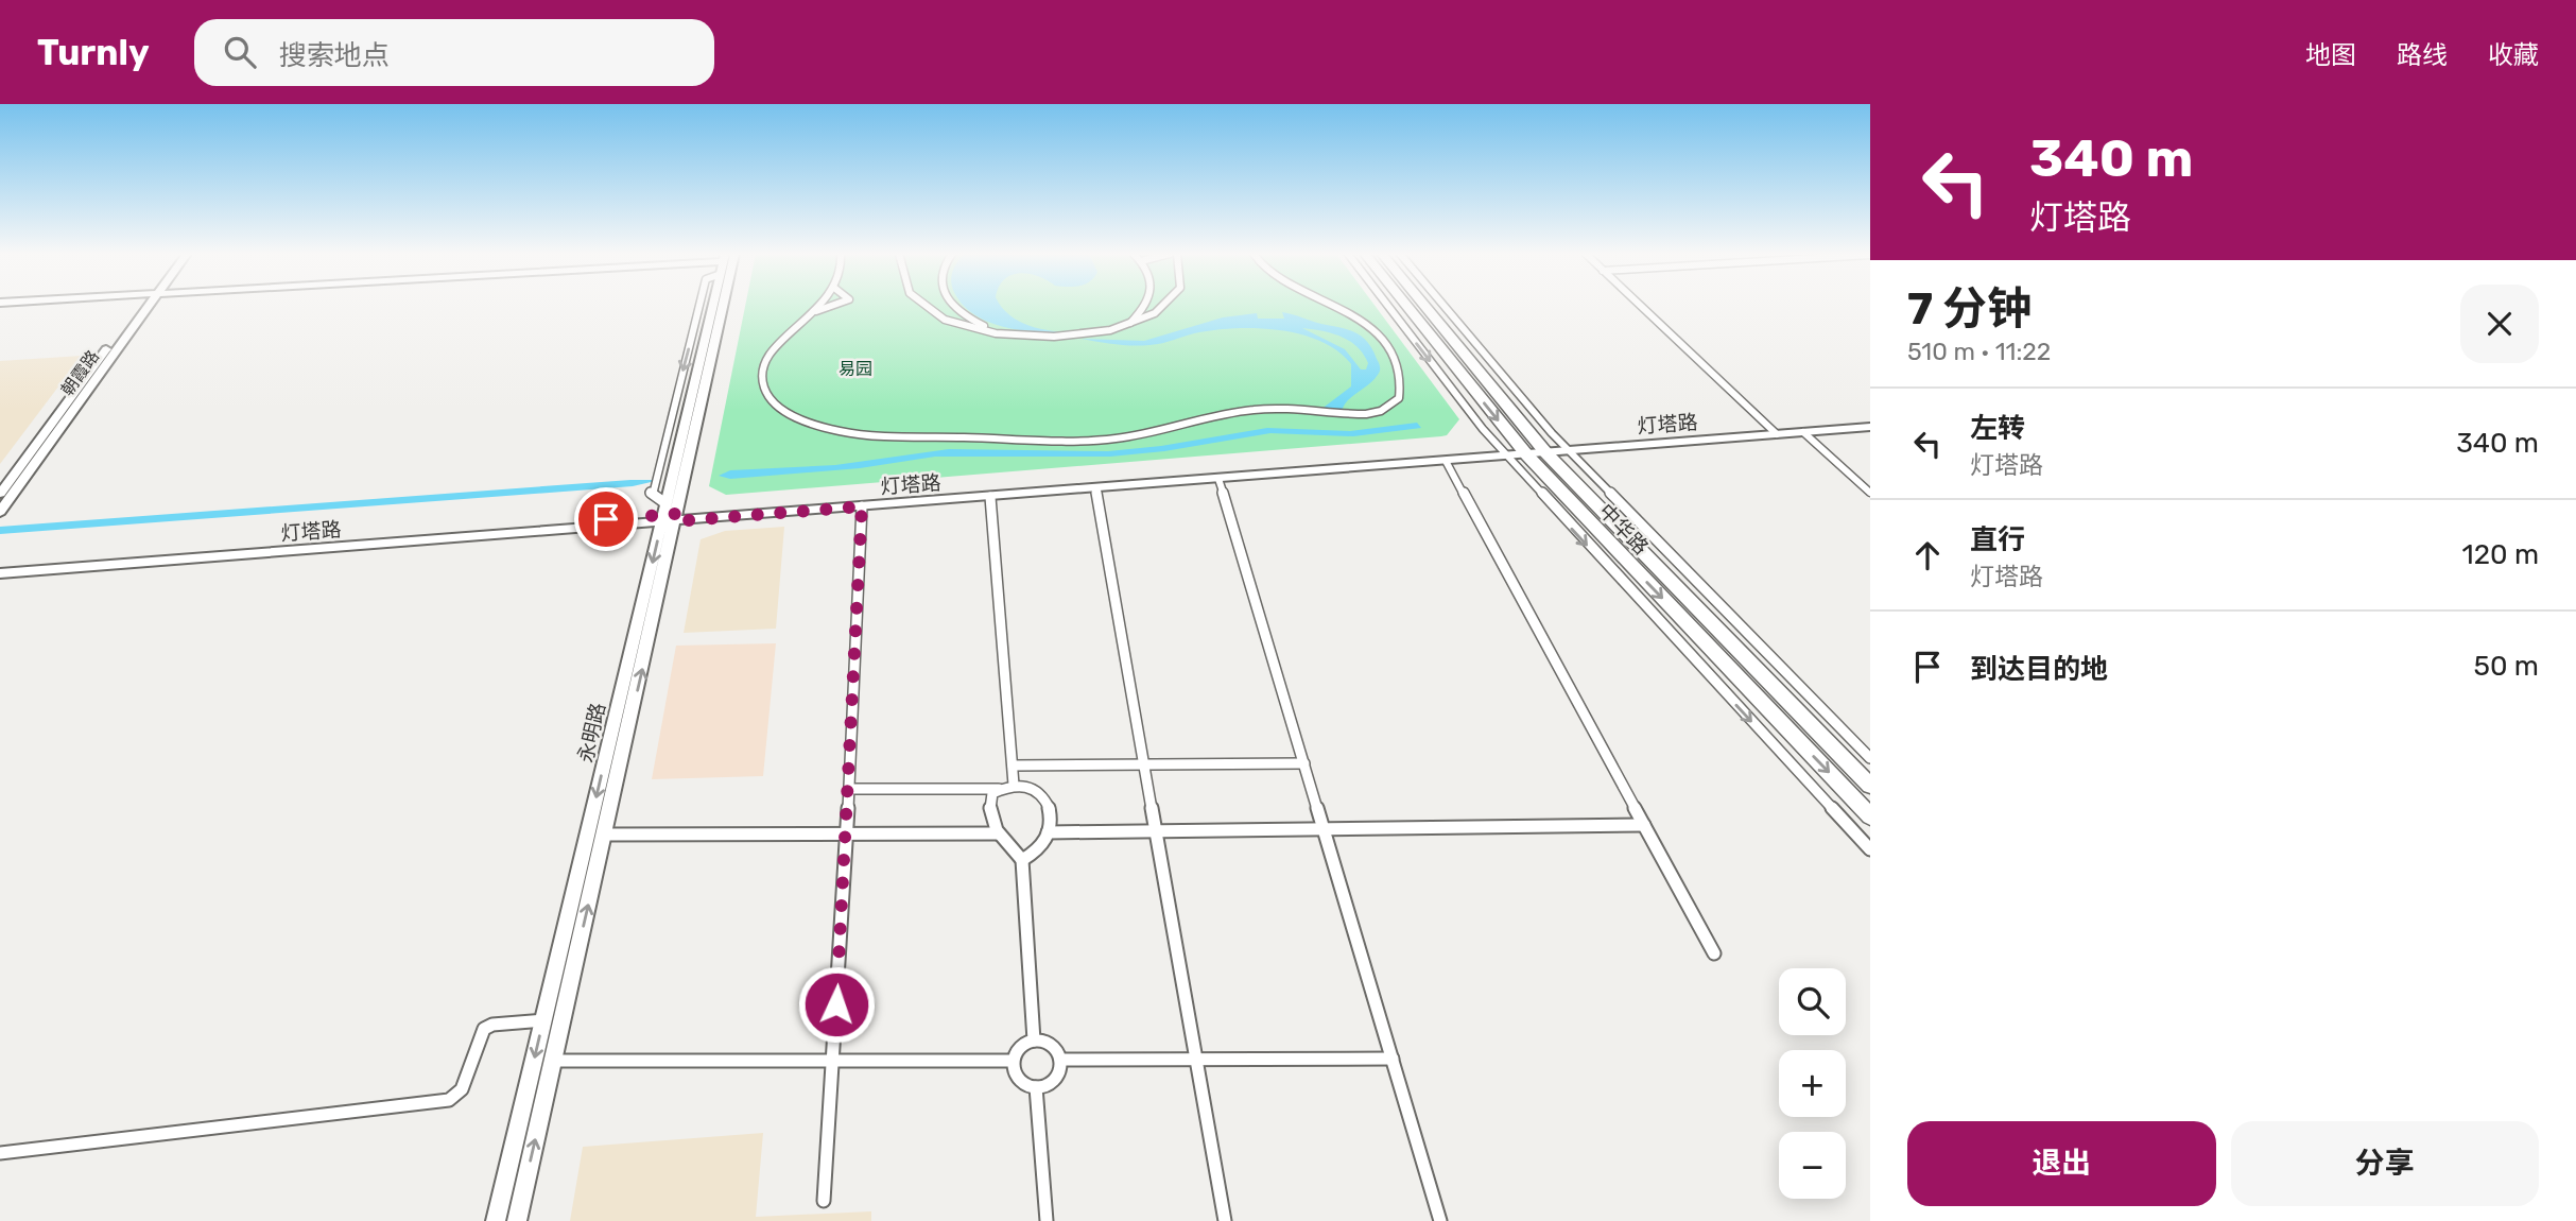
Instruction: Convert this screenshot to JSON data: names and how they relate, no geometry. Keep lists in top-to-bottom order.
{
  "streets": {
    "highway": ["中华路"],
    "street": ["朝霞路", "灯塔路", "永明路"]
  },
  "crossings": [
    ["灯塔路", "中华路"],
    ["灯塔路", "永明路"]
  ],
  "parks": ["易园"],
  "page": {
    "header": "Turnly",
    "search": "搜索地点",
    "nav": ["地图", "路线", "收藏"],
    "turn": ["340 m", "灯塔路"],
    "heading": ["7 分钟", "510 m · 11:22"],
    "list": [
      {
        "name": "左转",
        "note": "灯塔路",
        "value": "340 m"
      },
      {
        "name": "直行",
        "note": "灯塔路",
        "value": "120 m"
      },
      {
        "name": "到达目的地",
        "value": "50 m"
      }
    ],
    "map_buttons": ["+", "−"],
    "buttons": ["退出", "分享"]
  }
}
